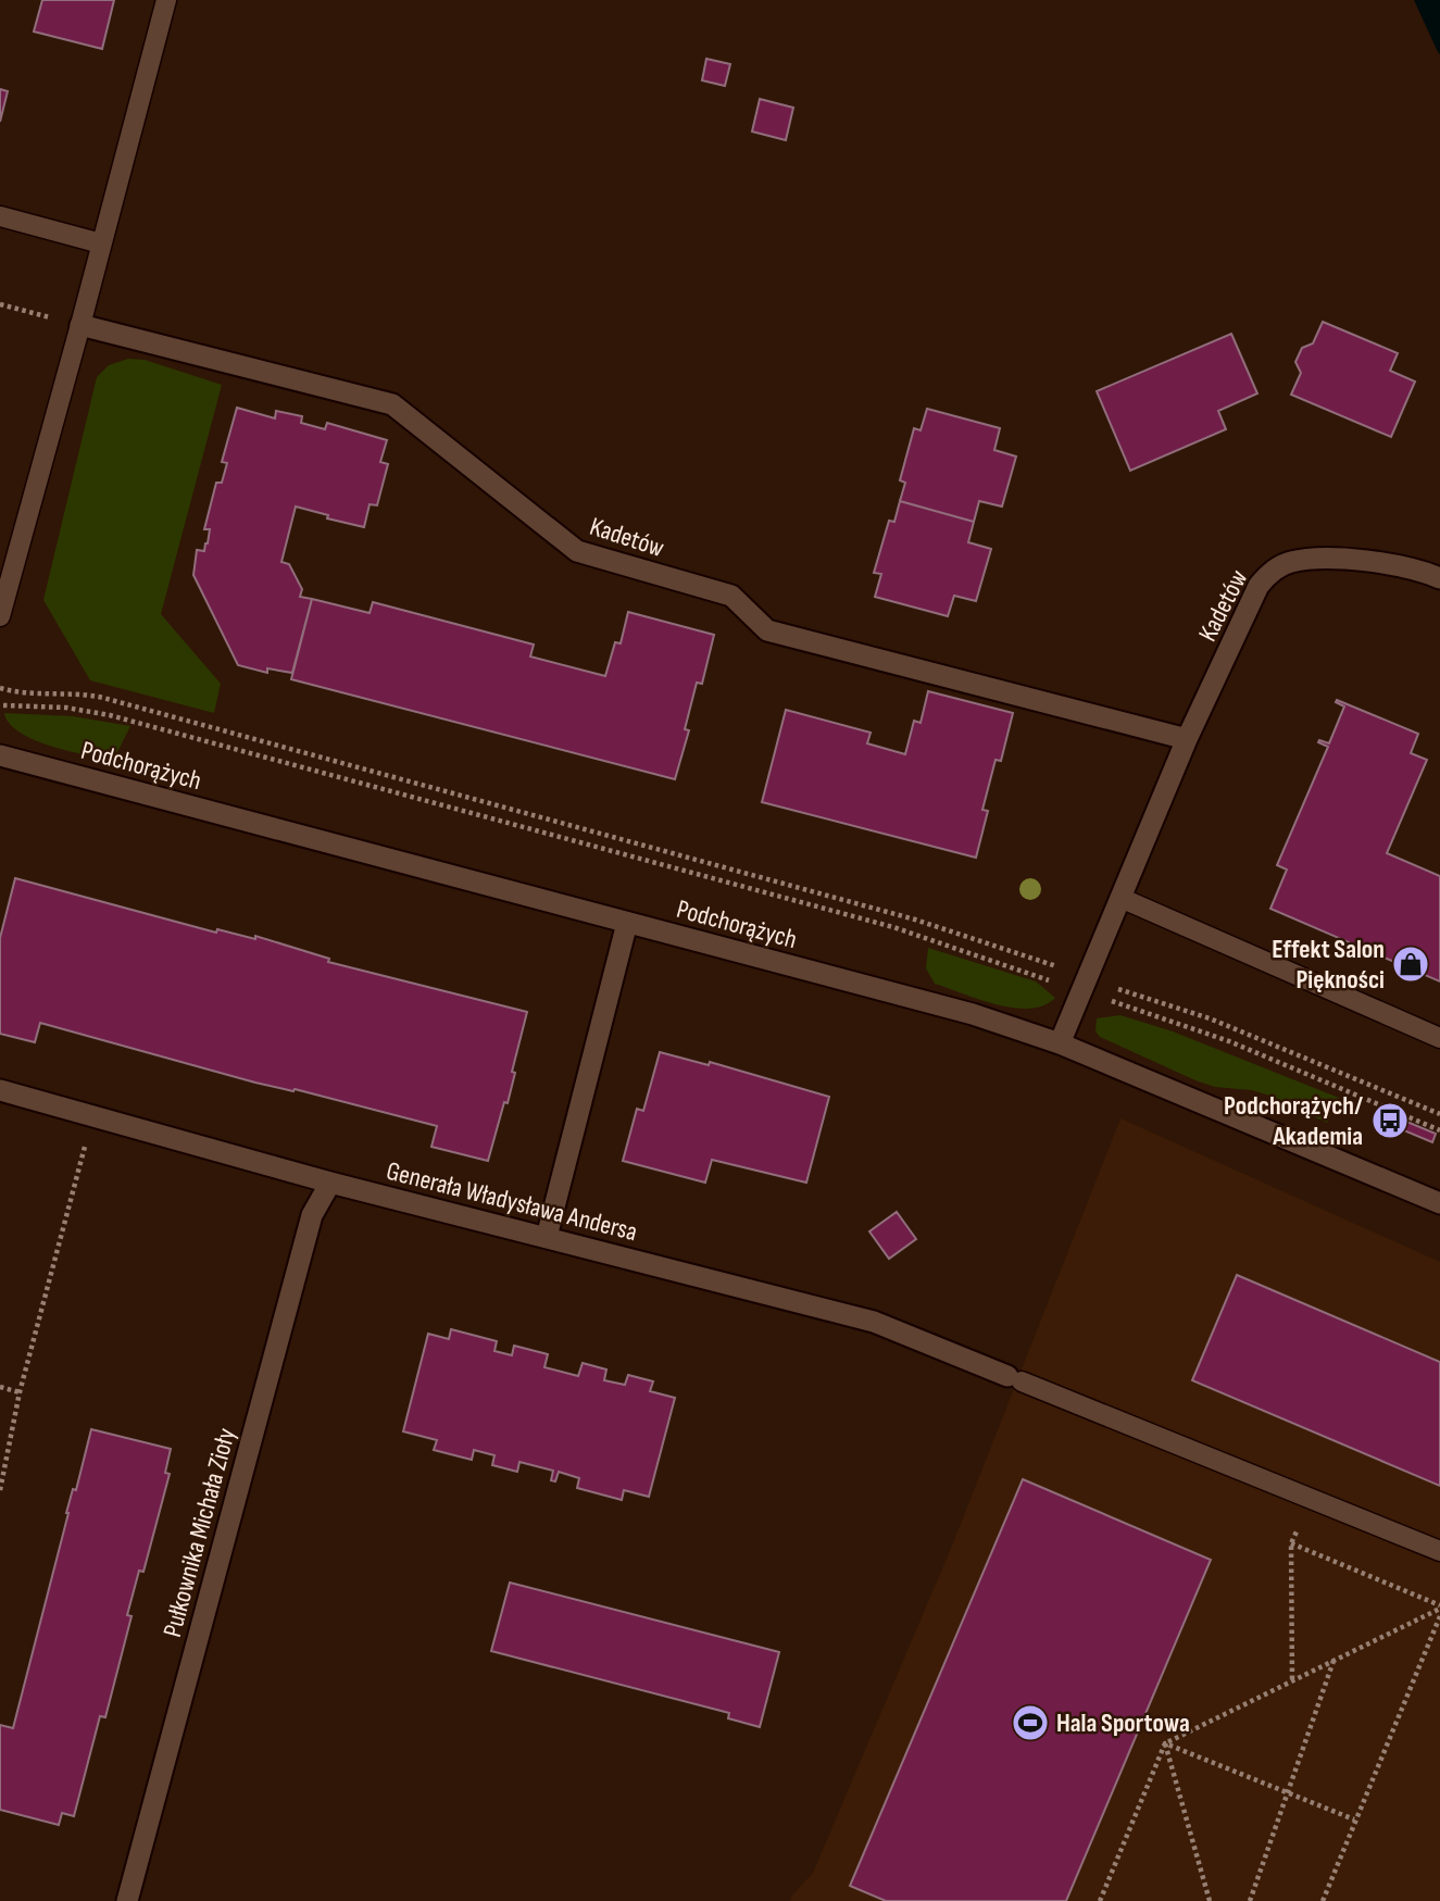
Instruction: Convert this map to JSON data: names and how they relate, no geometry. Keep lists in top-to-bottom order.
{
  "streets": {
    "street": [
      "Kadetów",
      "Podchorążych",
      "Generała Władysława Andersa",
      "Pułkownika Michała Zioły"
    ]
  },
  "crossings": [
    ["Kadetów", "Podchorążych"],
    ["Generała Władysława Andersa", "Pułkownika Michała Zioły"]
  ],
  "places": {
    "shop": ["Effekt Salon Piękności"],
    "bus stop": ["Podchorążych/ Akademia"],
    "sports": ["Hala Sportowa"]
  }
}
